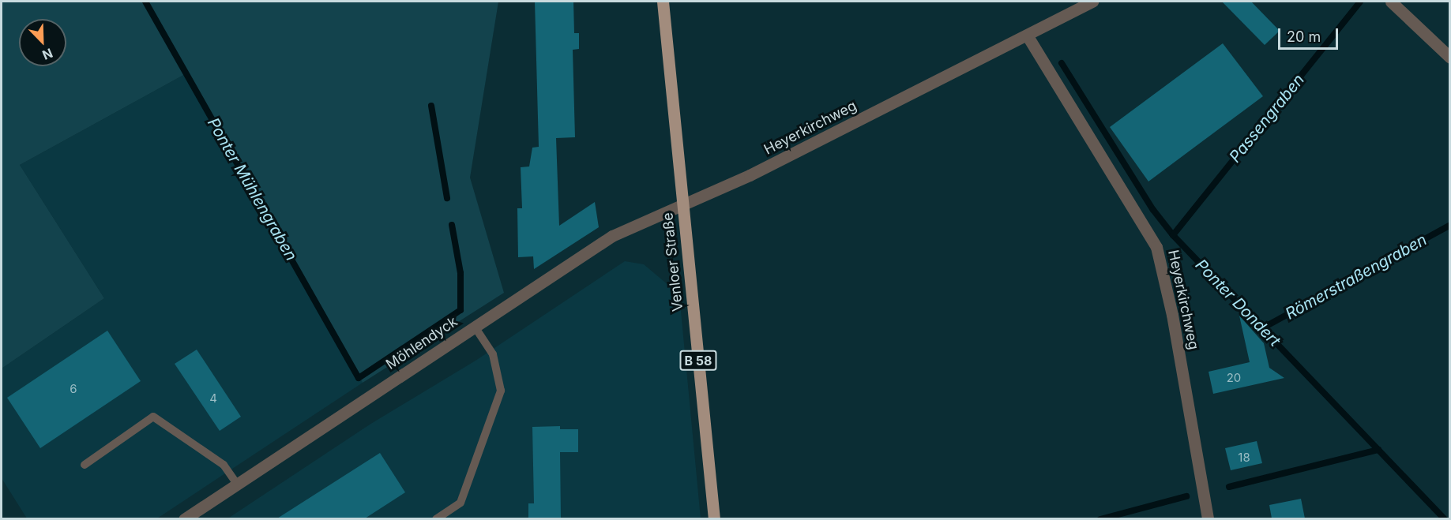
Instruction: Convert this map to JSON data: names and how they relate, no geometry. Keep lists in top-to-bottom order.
{
  "streets": {
    "main road": ["Venloer Straße", "B 58"],
    "street": ["Heyerkirchweg", "Möhlendyck"]
  },
  "crossings": [
    ["Heyerkirchweg", "Venloer Straße"],
    ["Heyerkirchweg", "Möhlendyck"],
    ["Venloer Straße", "Möhlendyck"]
  ],
  "water": [
    "Passengraben",
    "Ponter Mühlengraben",
    "Römerstraßengraben",
    "Ponter Dondert"
  ],
  "house_numbers": [
    "20",
    "6",
    "4",
    "18"
  ],
  "scale_bar": "20 m",
  "north": "bottom right"
}
